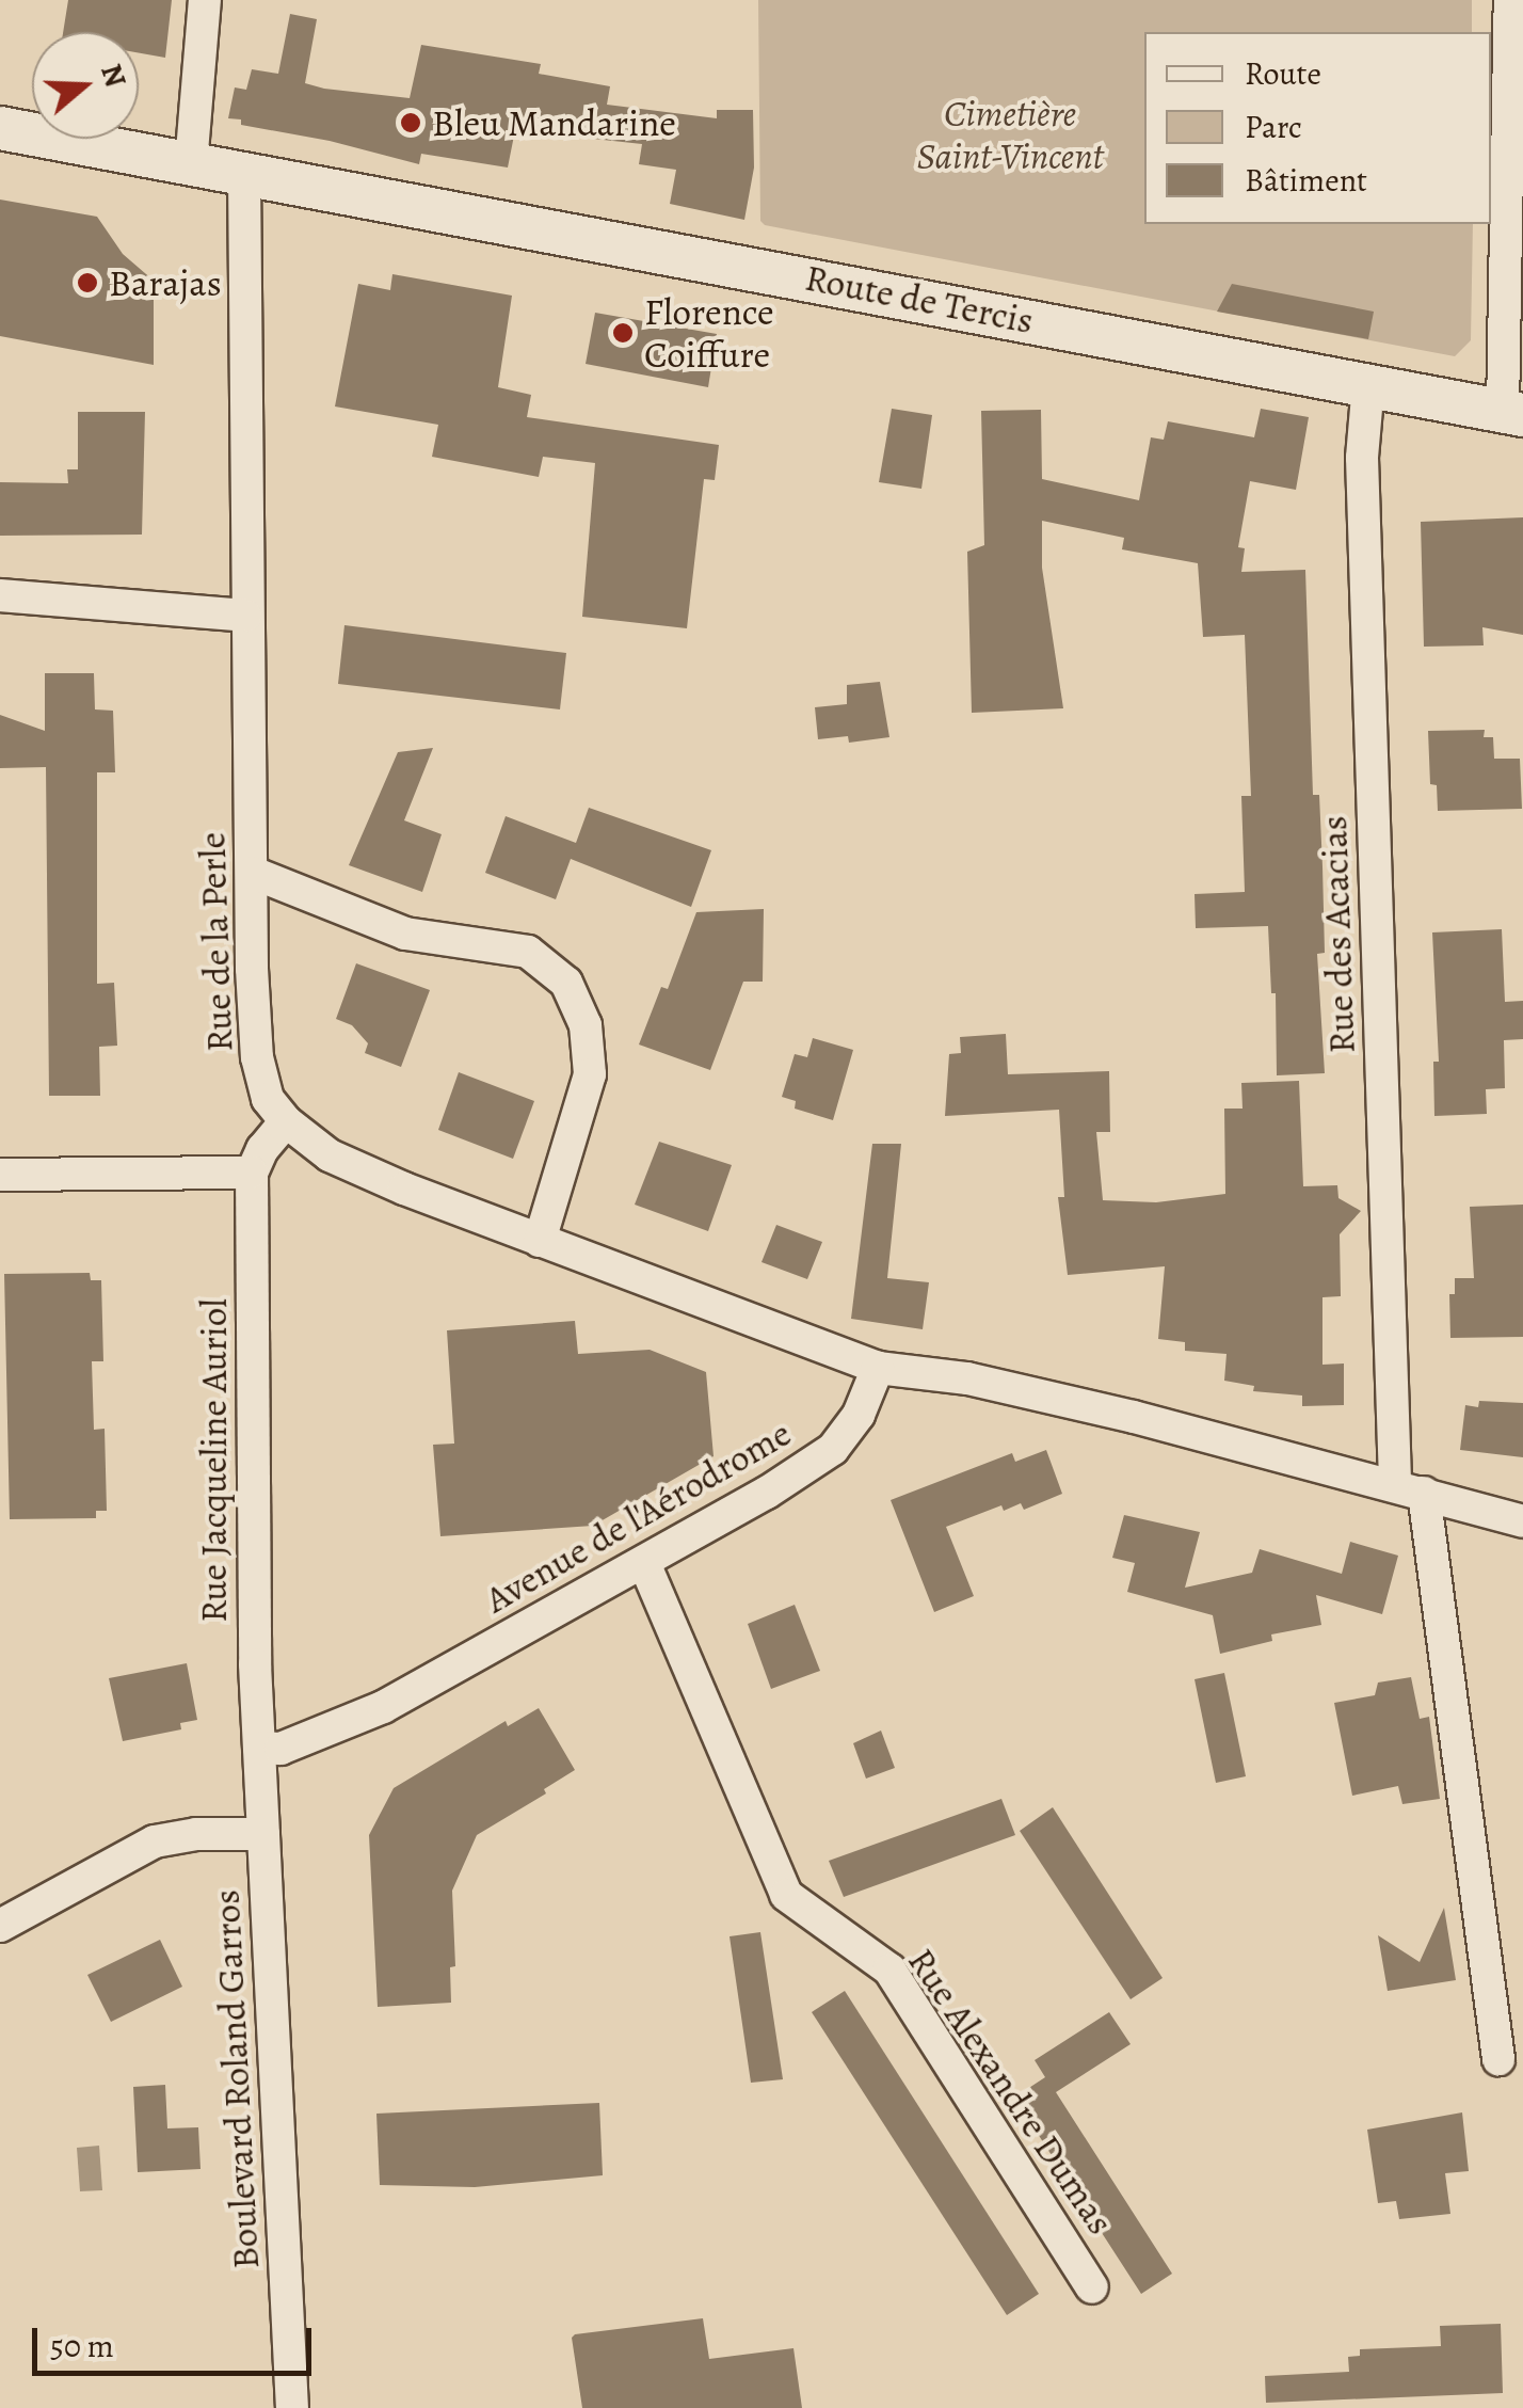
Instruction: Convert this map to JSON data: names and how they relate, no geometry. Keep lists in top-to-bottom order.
{
  "streets": {
    "main road": ["Route de Tercis"],
    "street": [
      "Rue des Acacias",
      "Rue de la Perle",
      "Rue Jacqueline Auriol",
      "Avenue de l'Aérodrome",
      "Boulevard Roland Garros",
      "Rue Alexandre Dumas"
    ]
  },
  "crossings": [
    ["Route de Tercis", "Rue des Acacias"],
    ["Route de Tercis", "Rue de la Perle"],
    ["Rue de la Perle", "Avenue de l'Aérodrome"],
    ["Rue Jacqueline Auriol", "Avenue de l'Aérodrome"],
    ["Rue Jacqueline Auriol", "Boulevard Roland Garros"],
    ["Avenue de l'Aérodrome", "Boulevard Roland Garros"],
    ["Avenue de l'Aérodrome", "Rue Alexandre Dumas"]
  ],
  "parks": ["Cimetière Saint-Vincent"],
  "places": ["Bleu Mandarine", "Barajas", "Florence Coiffure"],
  "legend": ["Route", "Parc", "Bâtiment"],
  "scale_bar": "50 m",
  "north": "right"
}
